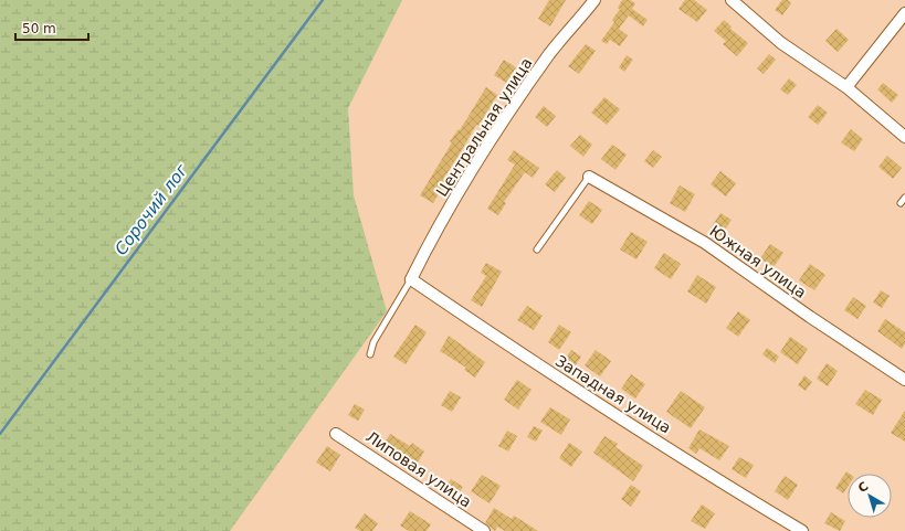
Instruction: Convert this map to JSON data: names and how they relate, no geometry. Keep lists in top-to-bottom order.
{
  "streets": {
    "street": [
      "Центральная улица",
      "Южная улица",
      "Западная улица",
      "Липовая улица"
    ]
  },
  "crossings": [
    ["Центральная улица", "Западная улица"]
  ],
  "water": ["Сорочий лог"],
  "scale_bar": "50 m",
  "north": "top left"
}
